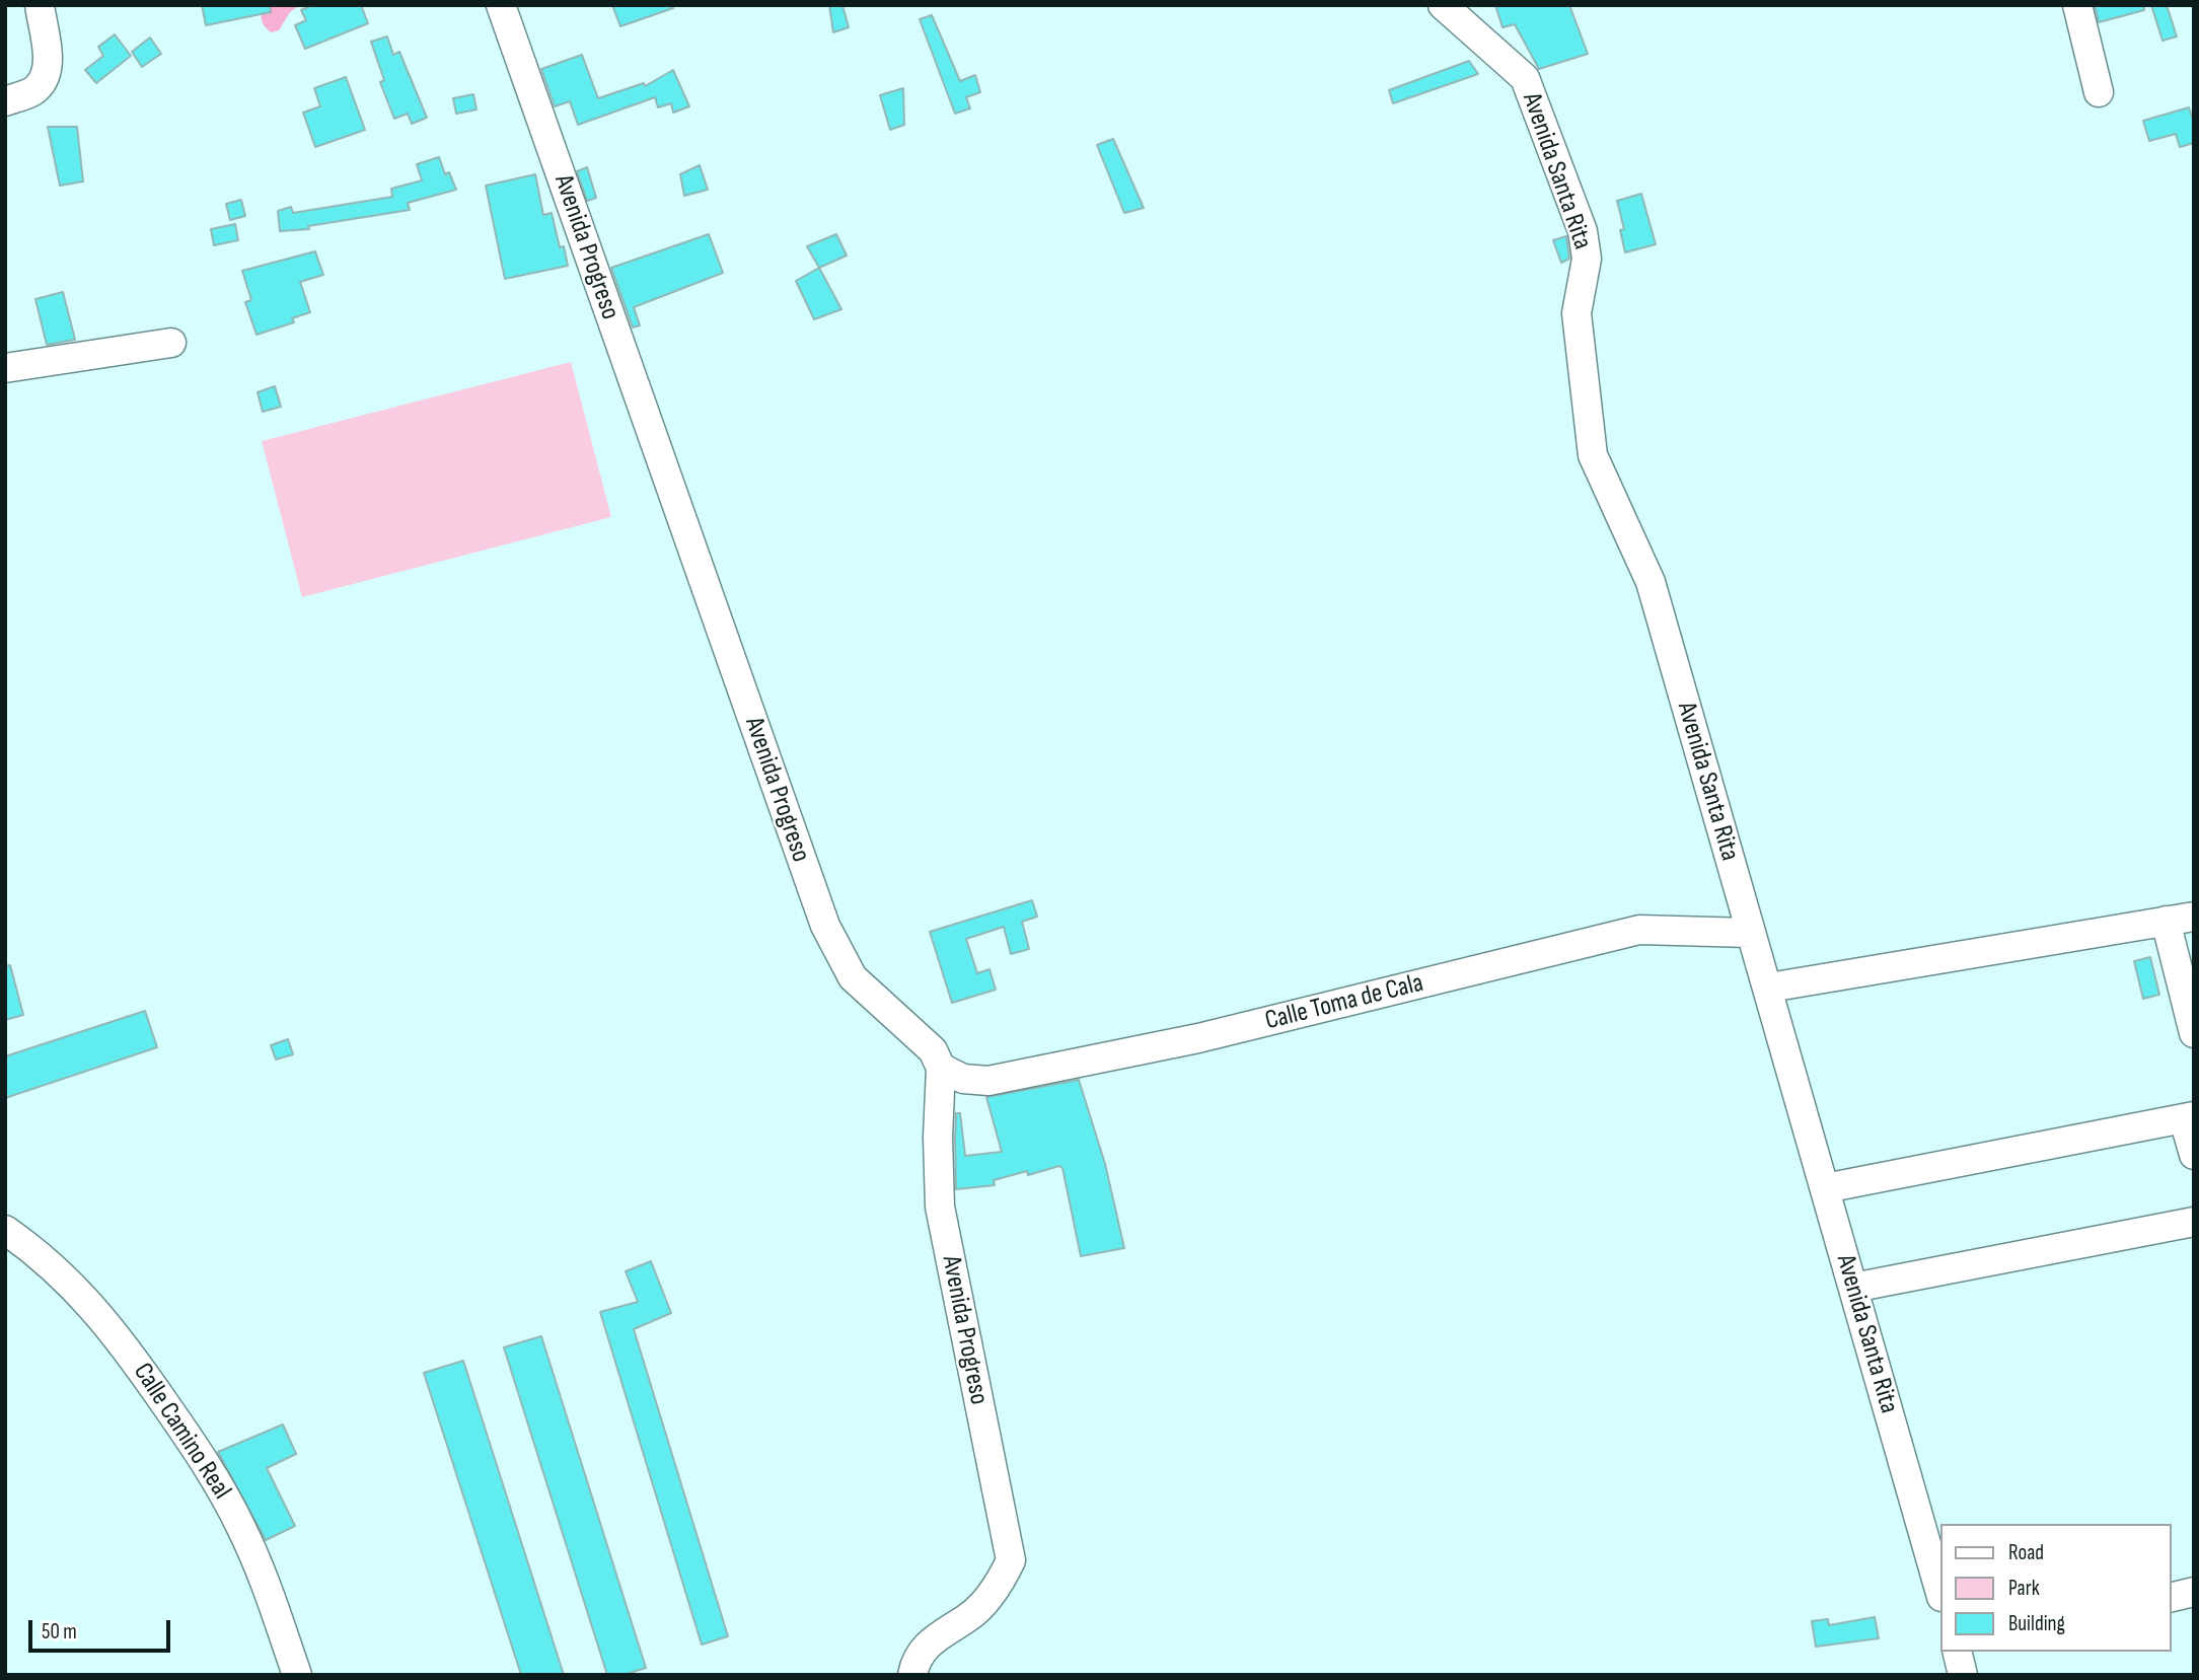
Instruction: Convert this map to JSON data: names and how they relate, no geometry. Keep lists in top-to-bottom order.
{
  "streets": {
    "street": [
      "Avenida Santa Rita",
      "Avenida Progreso",
      "Calle Toma de Cala",
      "Calle Camino Real"
    ]
  },
  "crossings": [
    ["Avenida Santa Rita", "Calle Toma de Cala"],
    ["Avenida Progreso", "Calle Toma de Cala"]
  ],
  "legend": ["Road", "Park", "Building"],
  "scale_bar": "50 m"
}
